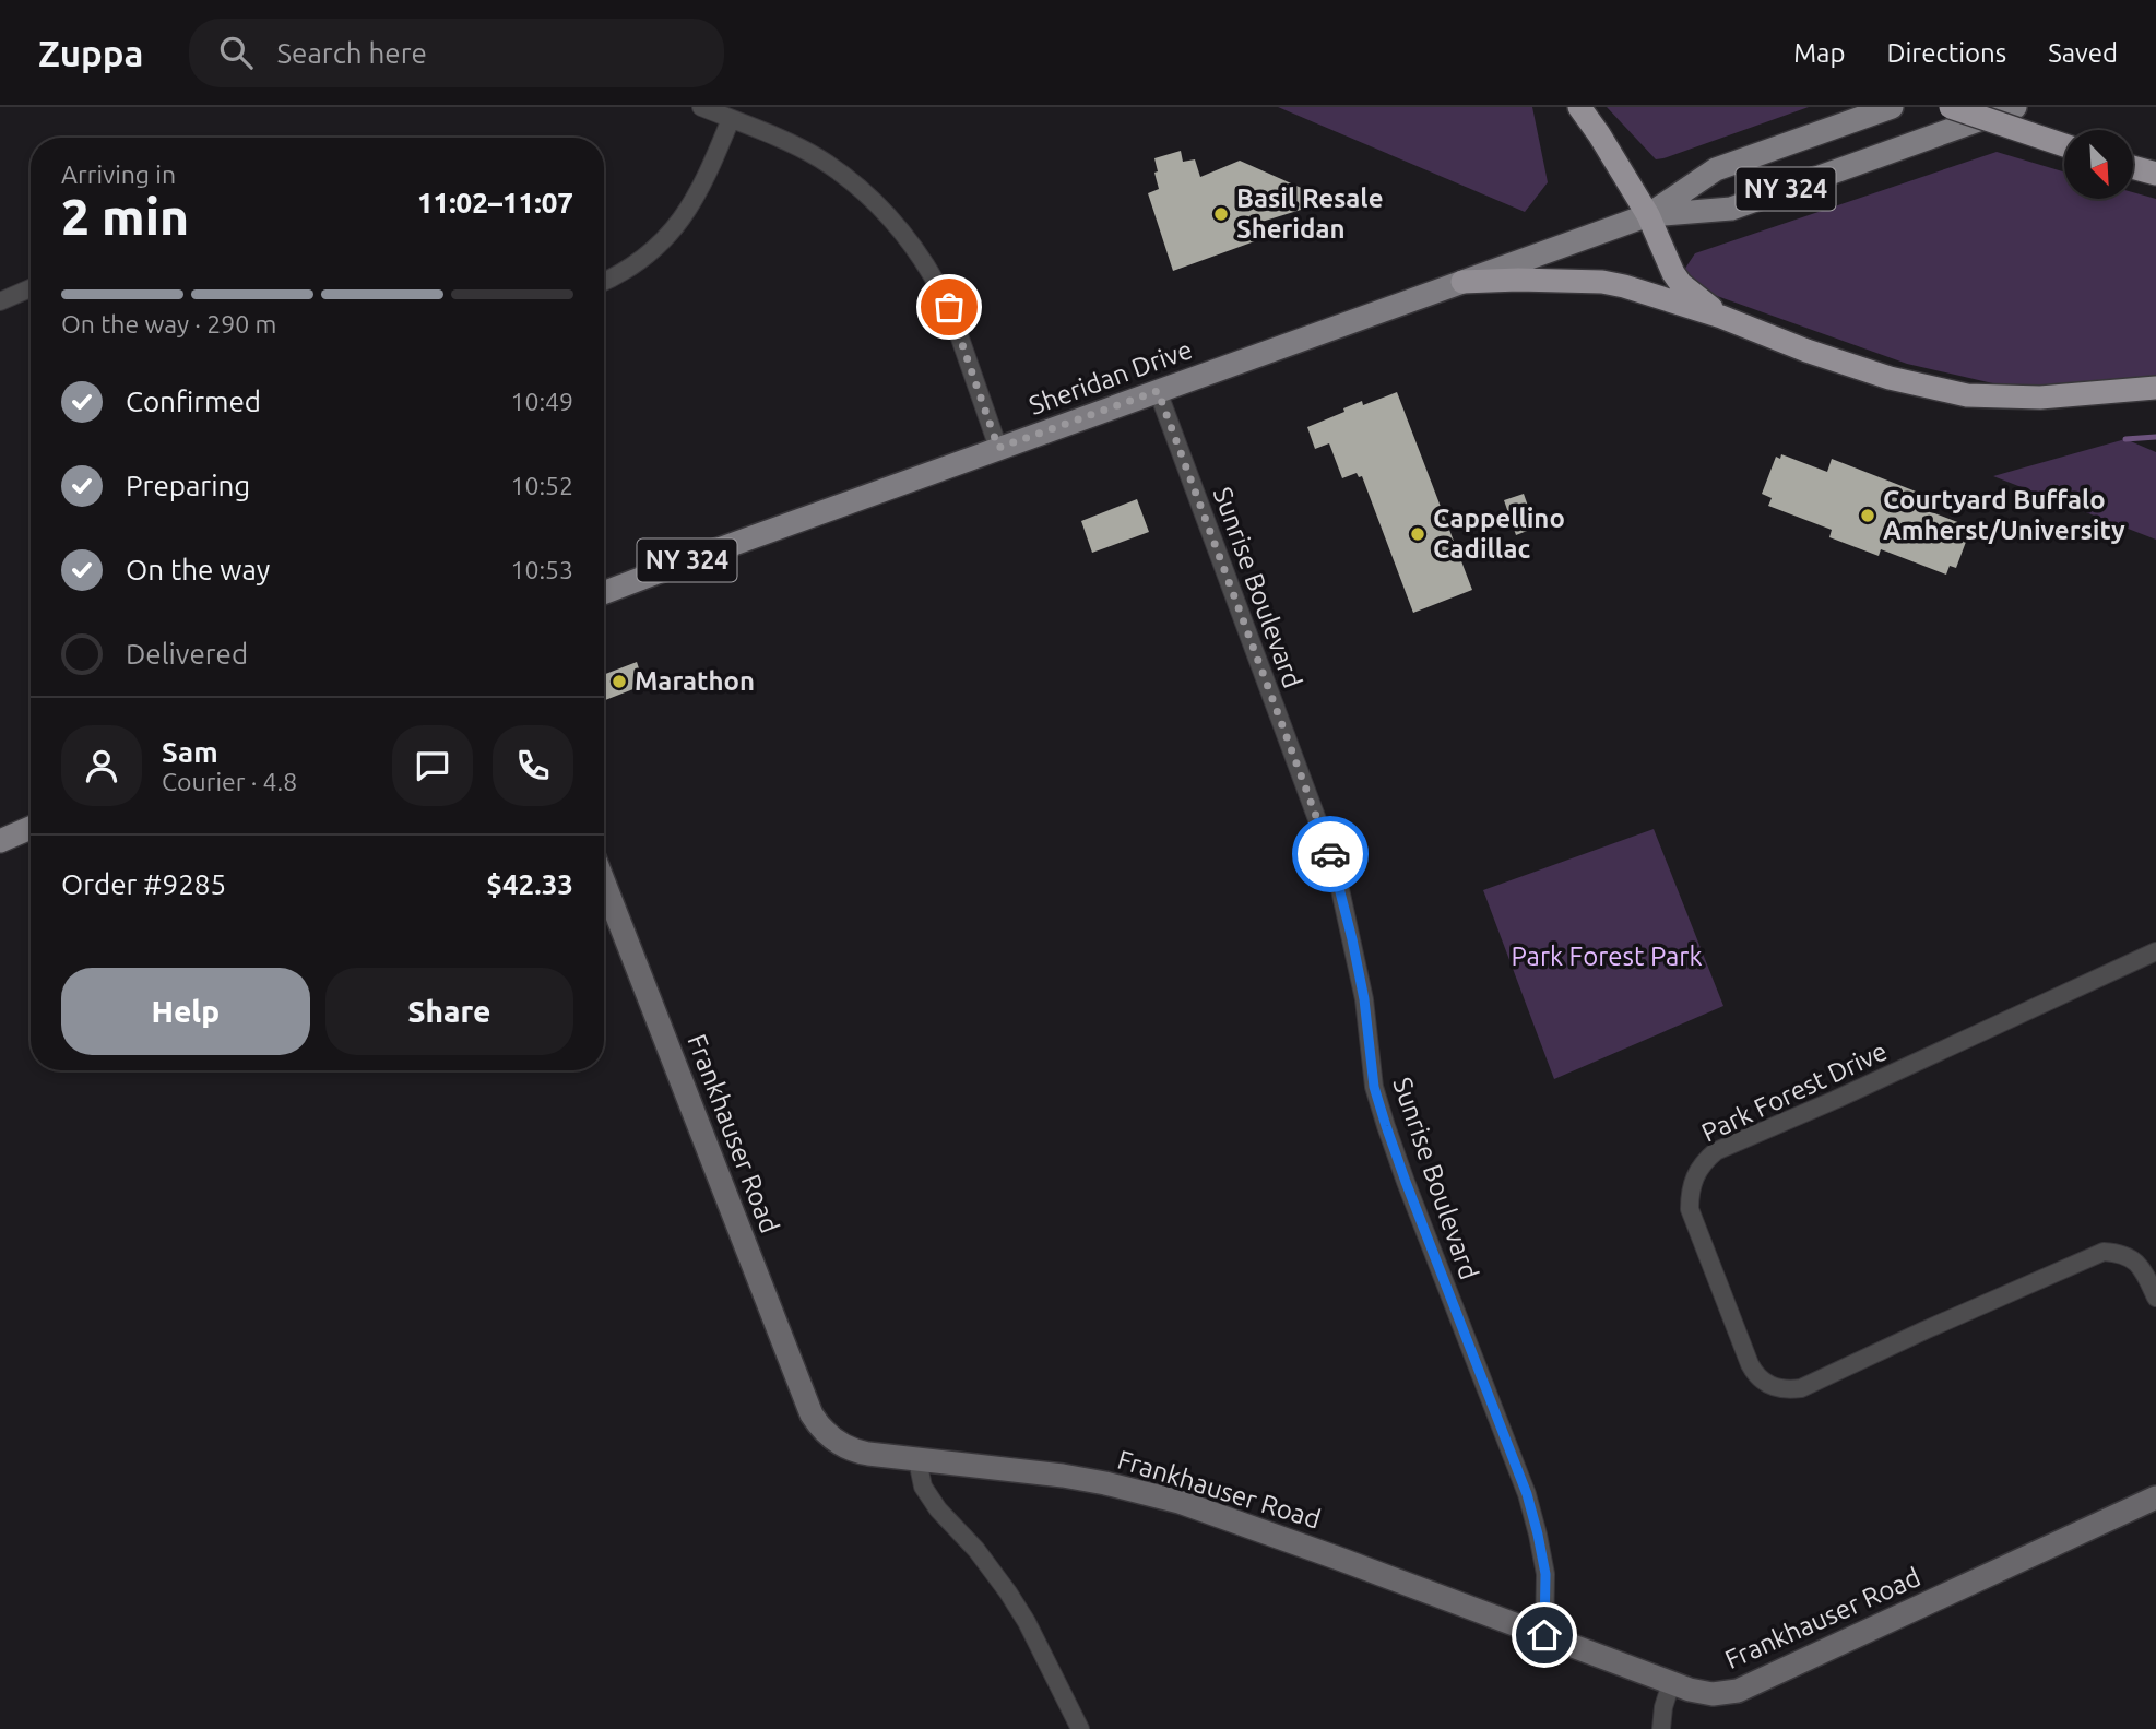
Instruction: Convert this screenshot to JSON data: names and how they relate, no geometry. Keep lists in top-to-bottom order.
{
  "streets": {
    "main road": ["NY 324", "Sheridan Drive"],
    "street": ["Sunrise Boulevard", "Park Forest Drive", "Frankhauser Road"]
  },
  "crossings": [
    ["Sheridan Drive", "Sunrise Boulevard"],
    ["Sunrise Boulevard", "Frankhauser Road"]
  ],
  "parks": ["Park Forest Park"],
  "places": [
    "Basil Resale Sheridan",
    "Courtyard Buffalo Amherst/University",
    "Cappellino Cadillac",
    "Marathon"
  ],
  "north": "bottom right",
  "page": {
    "header": "Zuppa",
    "search": "Search here",
    "nav": ["Map", "Directions", "Saved"],
    "heading": ["2 min", "Arriving in", "11:02–11:07"],
    "panel": [
      "Sam",
      "Courier · 4.8",
      "Order #9285",
      "$42.33"
    ],
    "bar": "On the way · 290 m",
    "list": [
      ["Confirmed", "10:49"],
      ["Preparing", "10:52"],
      ["On the way", "10:53"],
      "Delivered"
    ],
    "buttons": ["Help", "Share"]
  }
}
